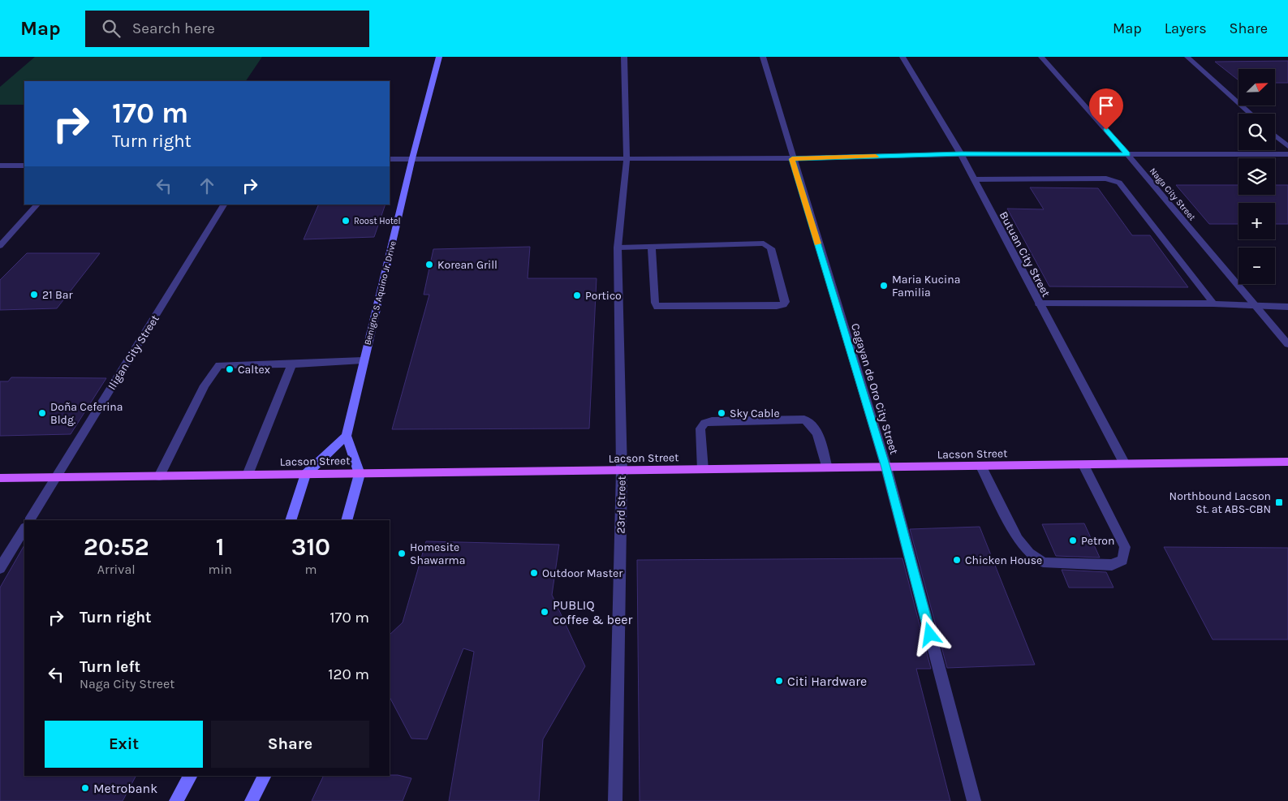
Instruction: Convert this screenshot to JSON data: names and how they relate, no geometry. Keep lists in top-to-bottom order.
{
  "streets": {
    "main road": ["Benigno S. Aquino Jr. Drive", "Lacson Street"],
    "street": [
      "Naga City Street",
      "Butuan City Street",
      "Iligan City Street",
      "Cagayan de Oro City Street",
      "23rd Street"
    ]
  },
  "crossings": [
    ["Butuan City Street", "Lacson Street"],
    ["Benigno S. Aquino Jr. Drive", "Lacson Street"],
    ["Iligan City Street", "Lacson Street"],
    ["Cagayan de Oro City Street", "Lacson Street"],
    ["Lacson Street", "23rd Street"]
  ],
  "places": {
    "other": [
      "Roost Hotel",
      "Korean Grill",
      "Maria Kucina Familia",
      "21 Bar",
      "Portico",
      "Caltex",
      "Doña Ceferina Bldg.",
      "Sky Cable",
      "Petron",
      "Homesite Shawarma",
      "Chicken House",
      "Outdoor Master",
      "PUBLIQ coffee & beer",
      "Citi Hardware",
      "Metrobank"
    ],
    "transit": ["Northbound Lacson St. at ABS-CBN"]
  },
  "north": "top right",
  "page": {
    "header": "Map",
    "search": "Search here",
    "nav": ["Map", "Layers", "Share"],
    "map_buttons": ["+", "−"],
    "turn": ["170 m", "Turn right"],
    "eta": [
      "20:52",
      "Arrival",
      "1",
      "min",
      "310",
      "m"
    ],
    "list": [
      {
        "name": "Turn right",
        "value": "170 m"
      },
      {
        "name": "Turn left",
        "note": "Naga City Street",
        "value": "120 m"
      }
    ],
    "buttons": ["Exit", "Share"]
  }
}
